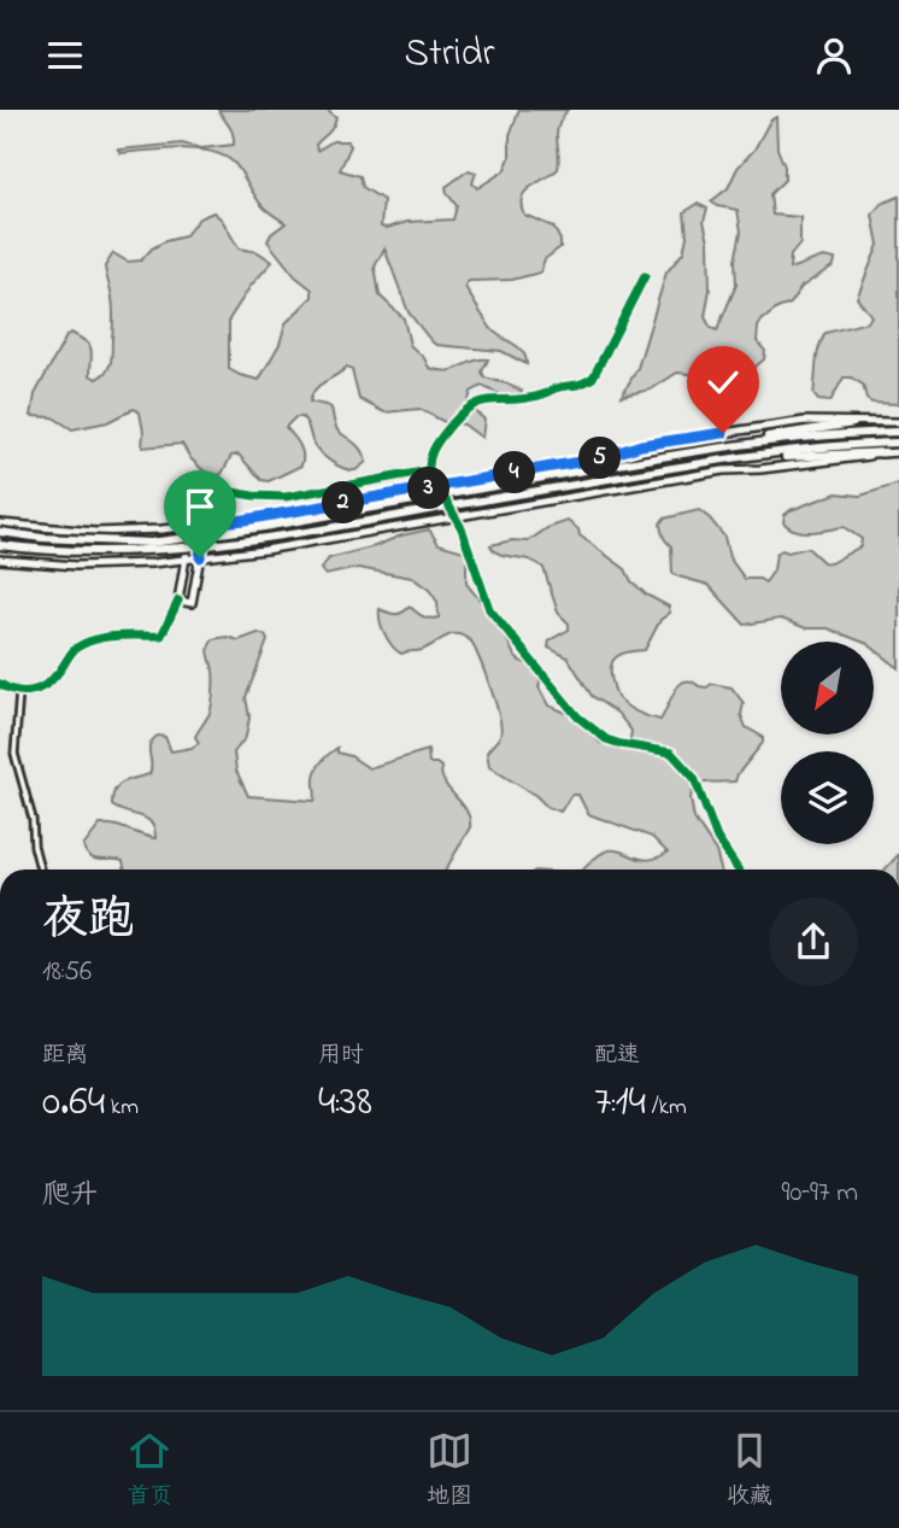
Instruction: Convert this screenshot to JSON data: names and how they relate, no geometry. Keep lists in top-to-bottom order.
{
  "north": "bottom left",
  "page": {
    "header": "Stridr",
    "pins": [
      "5",
      "4",
      "3",
      "2"
    ],
    "heading": ["夜跑", "18:56"],
    "stats": [
      ["距离", "0.64 km"],
      ["用时", "4:38"],
      ["配速", "7:14 /km"]
    ],
    "chart": ["爬升", "90–97 m"],
    "tabs": ["首页", "地图", "收藏"]
  }
}
